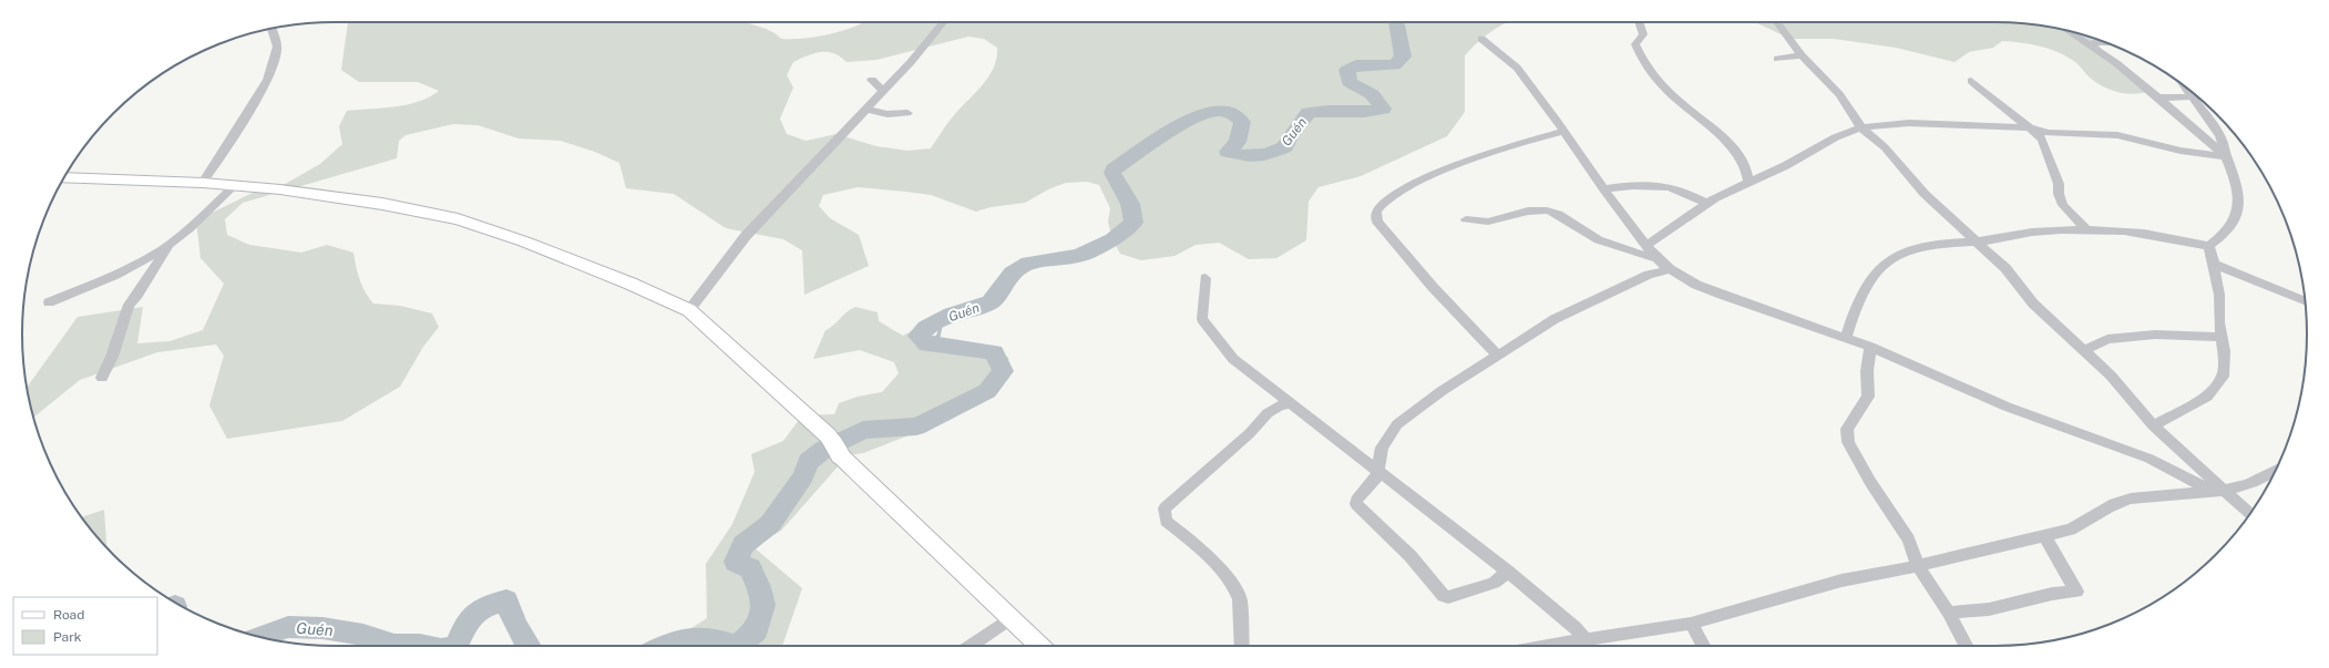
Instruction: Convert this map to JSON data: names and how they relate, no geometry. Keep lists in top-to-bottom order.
{
  "water": ["Guén"],
  "legend": ["Road", "Park"]
}
